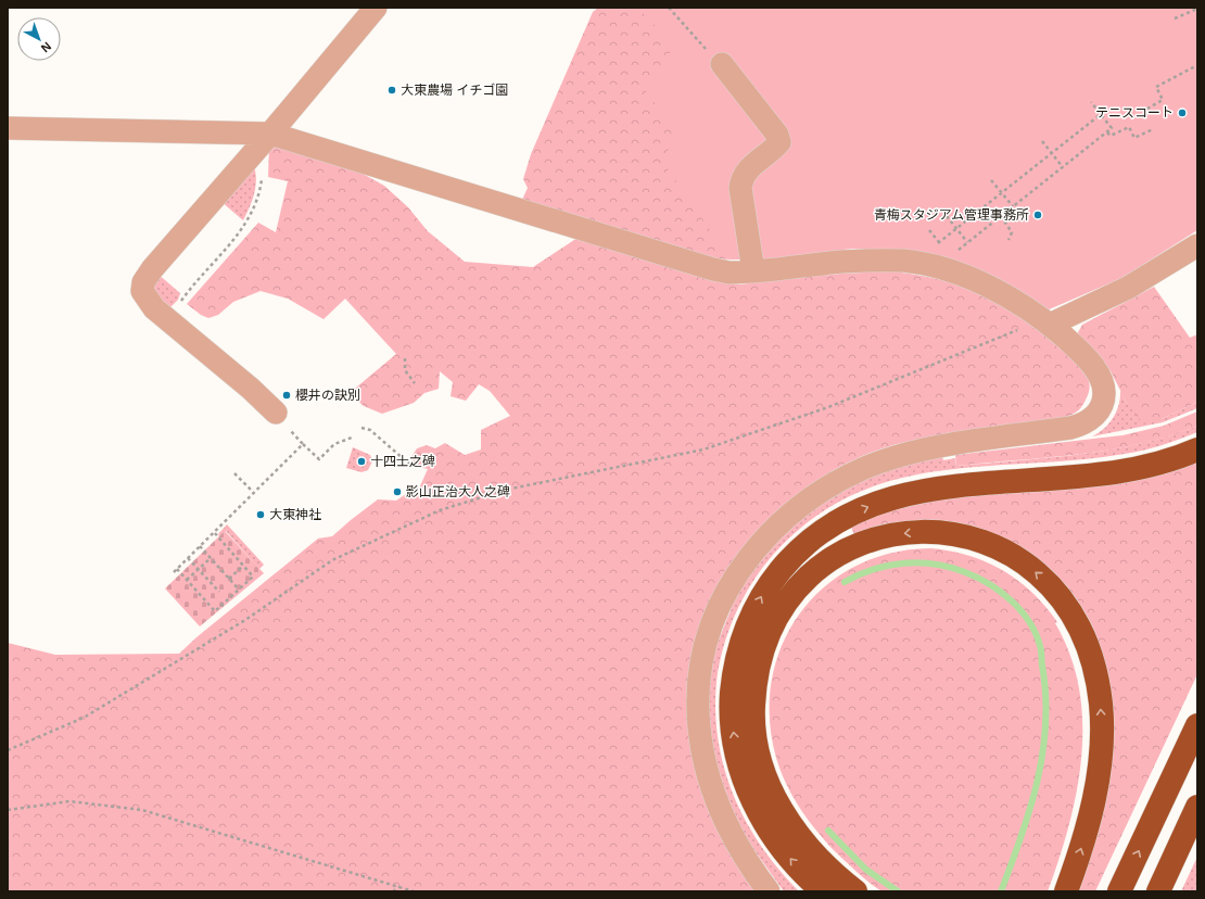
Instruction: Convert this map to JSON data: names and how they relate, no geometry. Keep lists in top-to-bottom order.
{
  "places": [
    "大東農場 イチゴ園",
    "テニスコート",
    "青梅スタジアム管理事務所",
    "櫻井の訣別",
    "十四士之碑",
    "影山正治大人之碑",
    "大東神社"
  ],
  "north": "bottom right"
}
